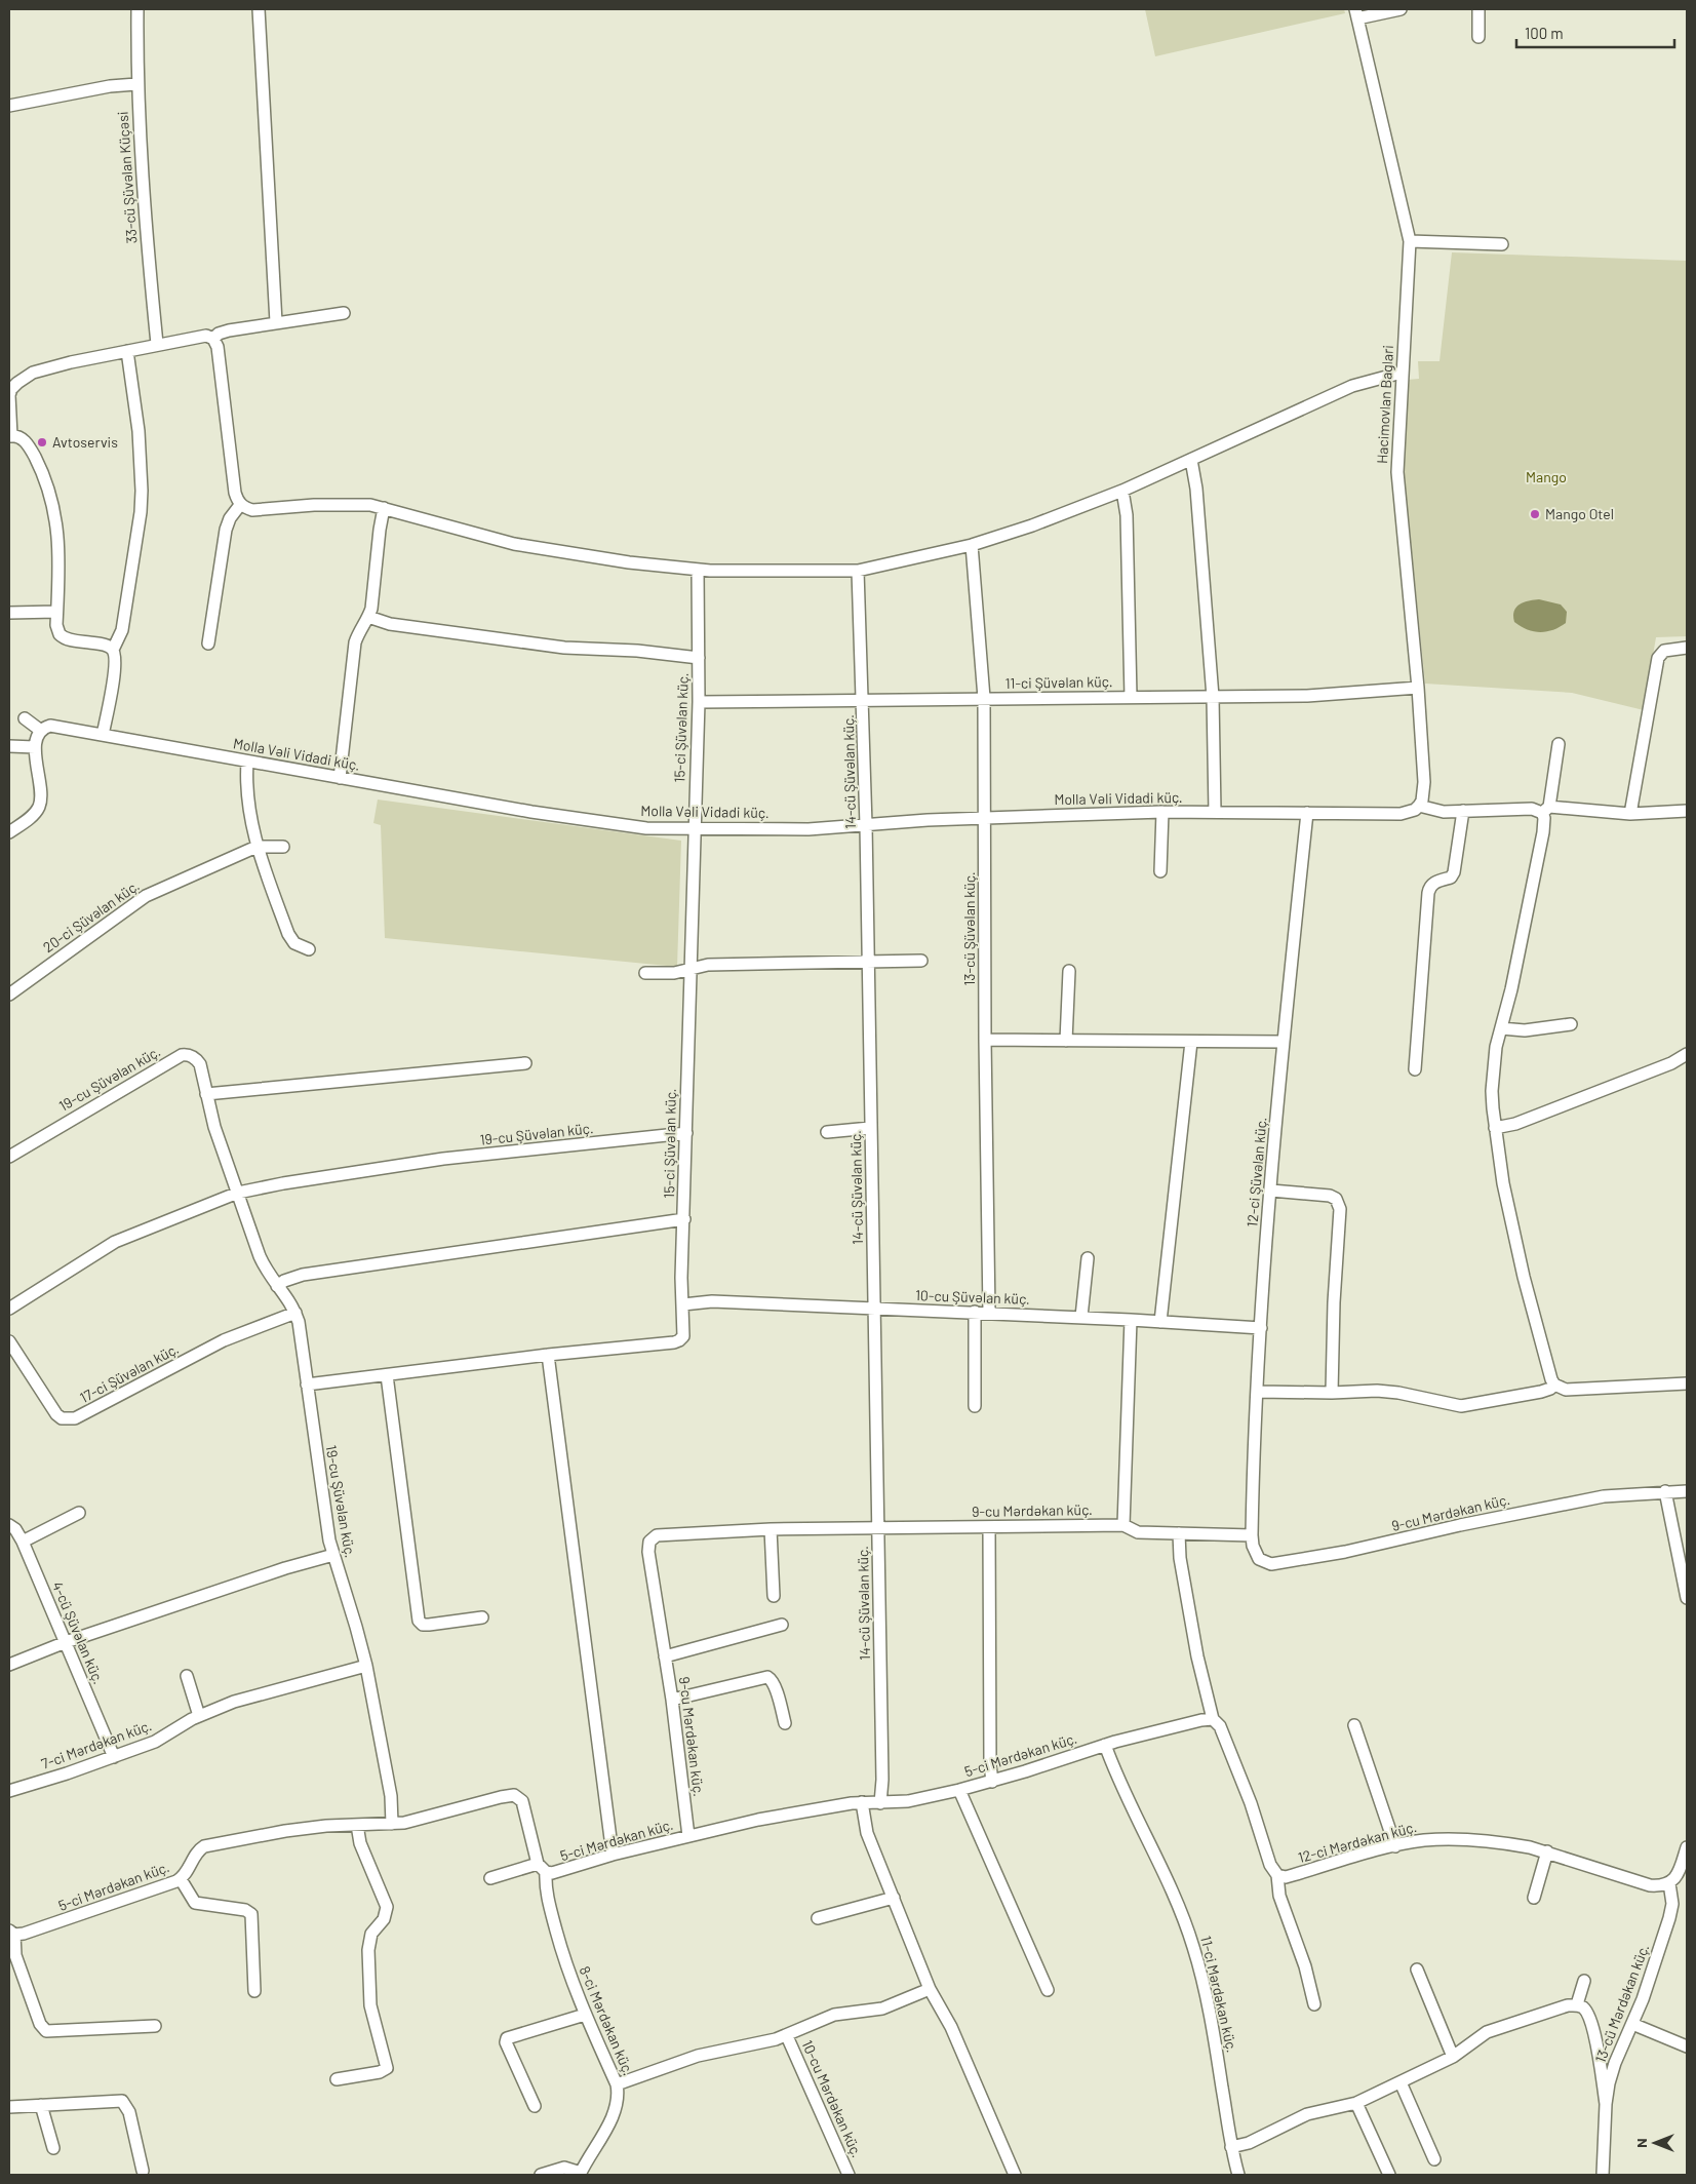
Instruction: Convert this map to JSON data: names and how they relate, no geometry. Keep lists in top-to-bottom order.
{
  "streets": {
    "street": [
      "33-cü Şüvəlan Küçəsi",
      "Hacimovlan Baglari",
      "11-ci Şüvəlan küç.",
      "15-ci Şüvəlan küç.",
      "Molla Vəli Vidadi küç.",
      "14-cü Şüvəlan küç.",
      "20-ci Şüvəlan küç.",
      "13-cü Şüvəlan küç.",
      "19-cu Şüvəlan küç.",
      "12-ci Şüvəlan küç.",
      "10-cu Şüvəlan küç.",
      "17-ci Şüvəlan küç.",
      "9-cu Mərdəkan küç.",
      "4-cü Şüvəlan küç.",
      "7-ci Mərdəkan küç.",
      "5-ci Mərdəkan küç.",
      "12-ci Mərdəkan küç.",
      "11-ci Mərdəkan küç.",
      "13-cü Mərdəkan küç.",
      "8-ci Mərdəkan küç.",
      "10-cu Mərdəkan küç."
    ]
  },
  "crossings": [
    ["Hacimovlan Baglari", "11-ci Şüvəlan küç."],
    ["Hacimovlan Baglari", "Molla Vəli Vidadi küç."],
    ["11-ci Şüvəlan küç.", "15-ci Şüvəlan küç."],
    ["11-ci Şüvəlan küç.", "14-cü Şüvəlan küç."],
    ["11-ci Şüvəlan küç.", "13-cü Şüvəlan küç."],
    ["15-ci Şüvəlan küç.", "Molla Vəli Vidadi küç."],
    ["15-ci Şüvəlan küç.", "19-cu Şüvəlan küç."],
    ["15-ci Şüvəlan küç.", "10-cu Şüvəlan küç."],
    ["Molla Vəli Vidadi küç.", "14-cü Şüvəlan küç."],
    ["Molla Vəli Vidadi küç.", "13-cü Şüvəlan küç."],
    ["Molla Vəli Vidadi küç.", "12-ci Şüvəlan küç."],
    ["14-cü Şüvəlan küç.", "10-cu Şüvəlan küç."],
    ["14-cü Şüvəlan küç.", "9-cu Mərdəkan küç."],
    ["14-cü Şüvəlan küç.", "5-ci Mərdəkan küç."],
    ["13-cü Şüvəlan küç.", "10-cu Şüvəlan küç."],
    ["19-cu Şüvəlan küç.", "17-ci Şüvəlan küç."],
    ["19-cu Şüvəlan küç.", "7-ci Mərdəkan küç."],
    ["19-cu Şüvəlan küç.", "5-ci Mərdəkan küç."],
    ["12-ci Şüvəlan küç.", "10-cu Şüvəlan küç."],
    ["12-ci Şüvəlan küç.", "9-cu Mərdəkan küç."],
    ["9-cu Mərdəkan küç.", "5-ci Mərdəkan küç."],
    ["4-cü Şüvəlan küç.", "7-ci Mərdəkan küç."],
    ["5-ci Mərdəkan küç.", "11-ci Mərdəkan küç."],
    ["5-ci Mərdəkan küç.", "8-ci Mərdəkan küç."],
    ["12-ci Mərdəkan küç.", "13-cü Mərdəkan küç."]
  ],
  "parks": ["Mango"],
  "places": ["Avtoservis", "Mango Otel"],
  "scale_bar": "100 m",
  "north": "left"
}
